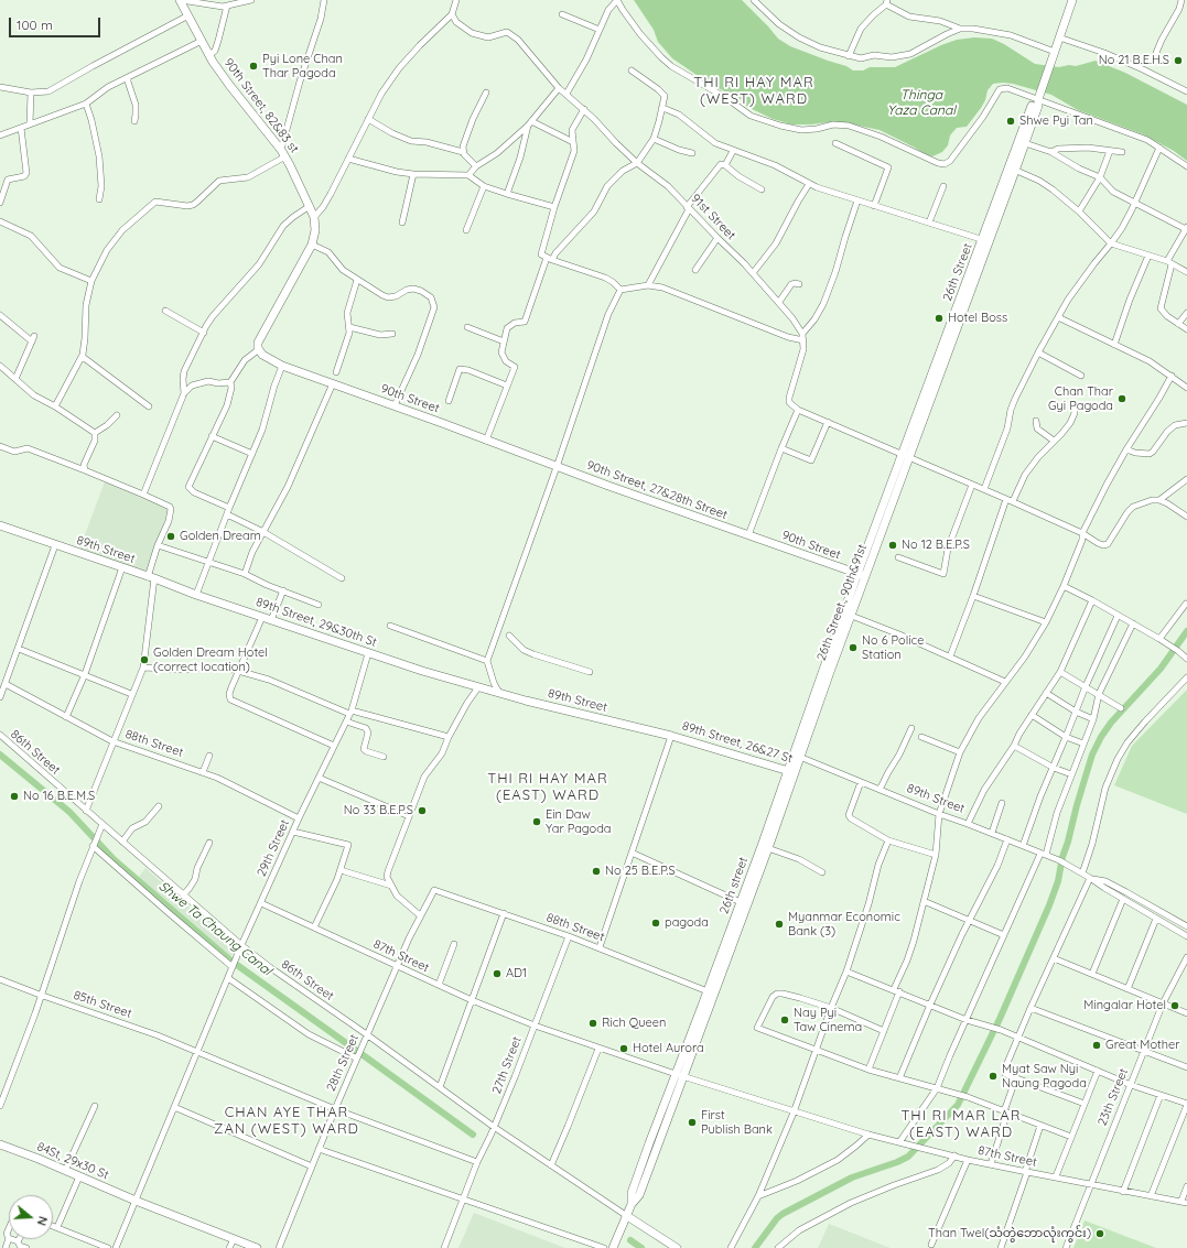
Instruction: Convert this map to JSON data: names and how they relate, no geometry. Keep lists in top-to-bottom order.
{
  "streets": {
    "street": [
      "90th Street, 82&83 st",
      "91st Street",
      "26th Street",
      "90th Street",
      "90th Street, 27&28th Street",
      "89th Street",
      "26th Street., 90th&91st",
      "89th Street, 29&30th St",
      "89th Street, 26&27 St",
      "88th Street",
      "86th Street",
      "29th Street",
      "26th street",
      "87th Street",
      "85th Street",
      "28th Street",
      "27th Street",
      "23th Street",
      "84St, 29x30 St"
    ]
  },
  "crossings": [
    ["26th Street", "26th Street., 90th&91st"],
    ["90th Street", "90th Street, 27&28th Street"],
    ["90th Street", "26th Street., 90th&91st"],
    ["89th Street", "26th Street., 90th&91st"],
    ["89th Street", "89th Street, 29&30th St"],
    ["89th Street", "89th Street, 26&27 St"],
    ["89th Street", "26th street"],
    ["26th Street., 90th&91st", "26th street"],
    ["89th Street, 29&30th St", "29th Street"],
    ["89th Street, 26&27 St", "26th street"],
    ["88th Street", "29th Street"],
    ["88th Street", "26th street"],
    ["88th Street", "28th Street"],
    ["88th Street", "27th Street"],
    ["86th Street", "29th Street"],
    ["86th Street", "28th Street"],
    ["86th Street", "27th Street"],
    ["29th Street", "87th Street"],
    ["29th Street", "85th Street"],
    ["29th Street", "84St, 29x30 St"],
    ["26th street", "87th Street"],
    ["87th Street", "28th Street"],
    ["87th Street", "27th Street"],
    ["87th Street", "23th Street"],
    ["85th Street", "28th Street"],
    ["85th Street", "27th Street"]
  ],
  "districts": [
    "THI RI HAY MAR (WEST) WARD",
    "THI RI HAY MAR (EAST) WARD",
    "CHAN AYE THAR ZAN (WEST) WARD",
    "THI RI MAR LAR (EAST) WARD"
  ],
  "water": ["Thinga Yaza Canal", "Shwe Ta Chaung Canal"],
  "places": [
    "No 21 B.E.H.S",
    "Pyi Lone Chan Thar Pagoda",
    "Shwe Pyi Tan",
    "Hotel Boss",
    "Chan Thar Gyi Pagoda",
    "Golden Dream",
    "No 12 B.E.P.S",
    "No 6 Police Station",
    "Golden Dream Hotel (correct location)",
    "No 16 B.E.M.S",
    "No 33 B.E.P.S",
    "Ein Daw Yar Pagoda",
    "No 25 B.E.P.S",
    "pagoda",
    "Myanmar Economic Bank (3)",
    "AD1",
    "Mingalar Hotel",
    "Nay Pyi Taw Cinema",
    "Rich Queen",
    "Great Mother",
    "Hotel Aurora",
    "Myat Saw Nyi Naung Pagoda",
    "First Publish Bank",
    "Than Twel(သံတွဲဘောလုံးကွင်း)"
  ],
  "scale_bar": "100 m",
  "north": "right"
}
